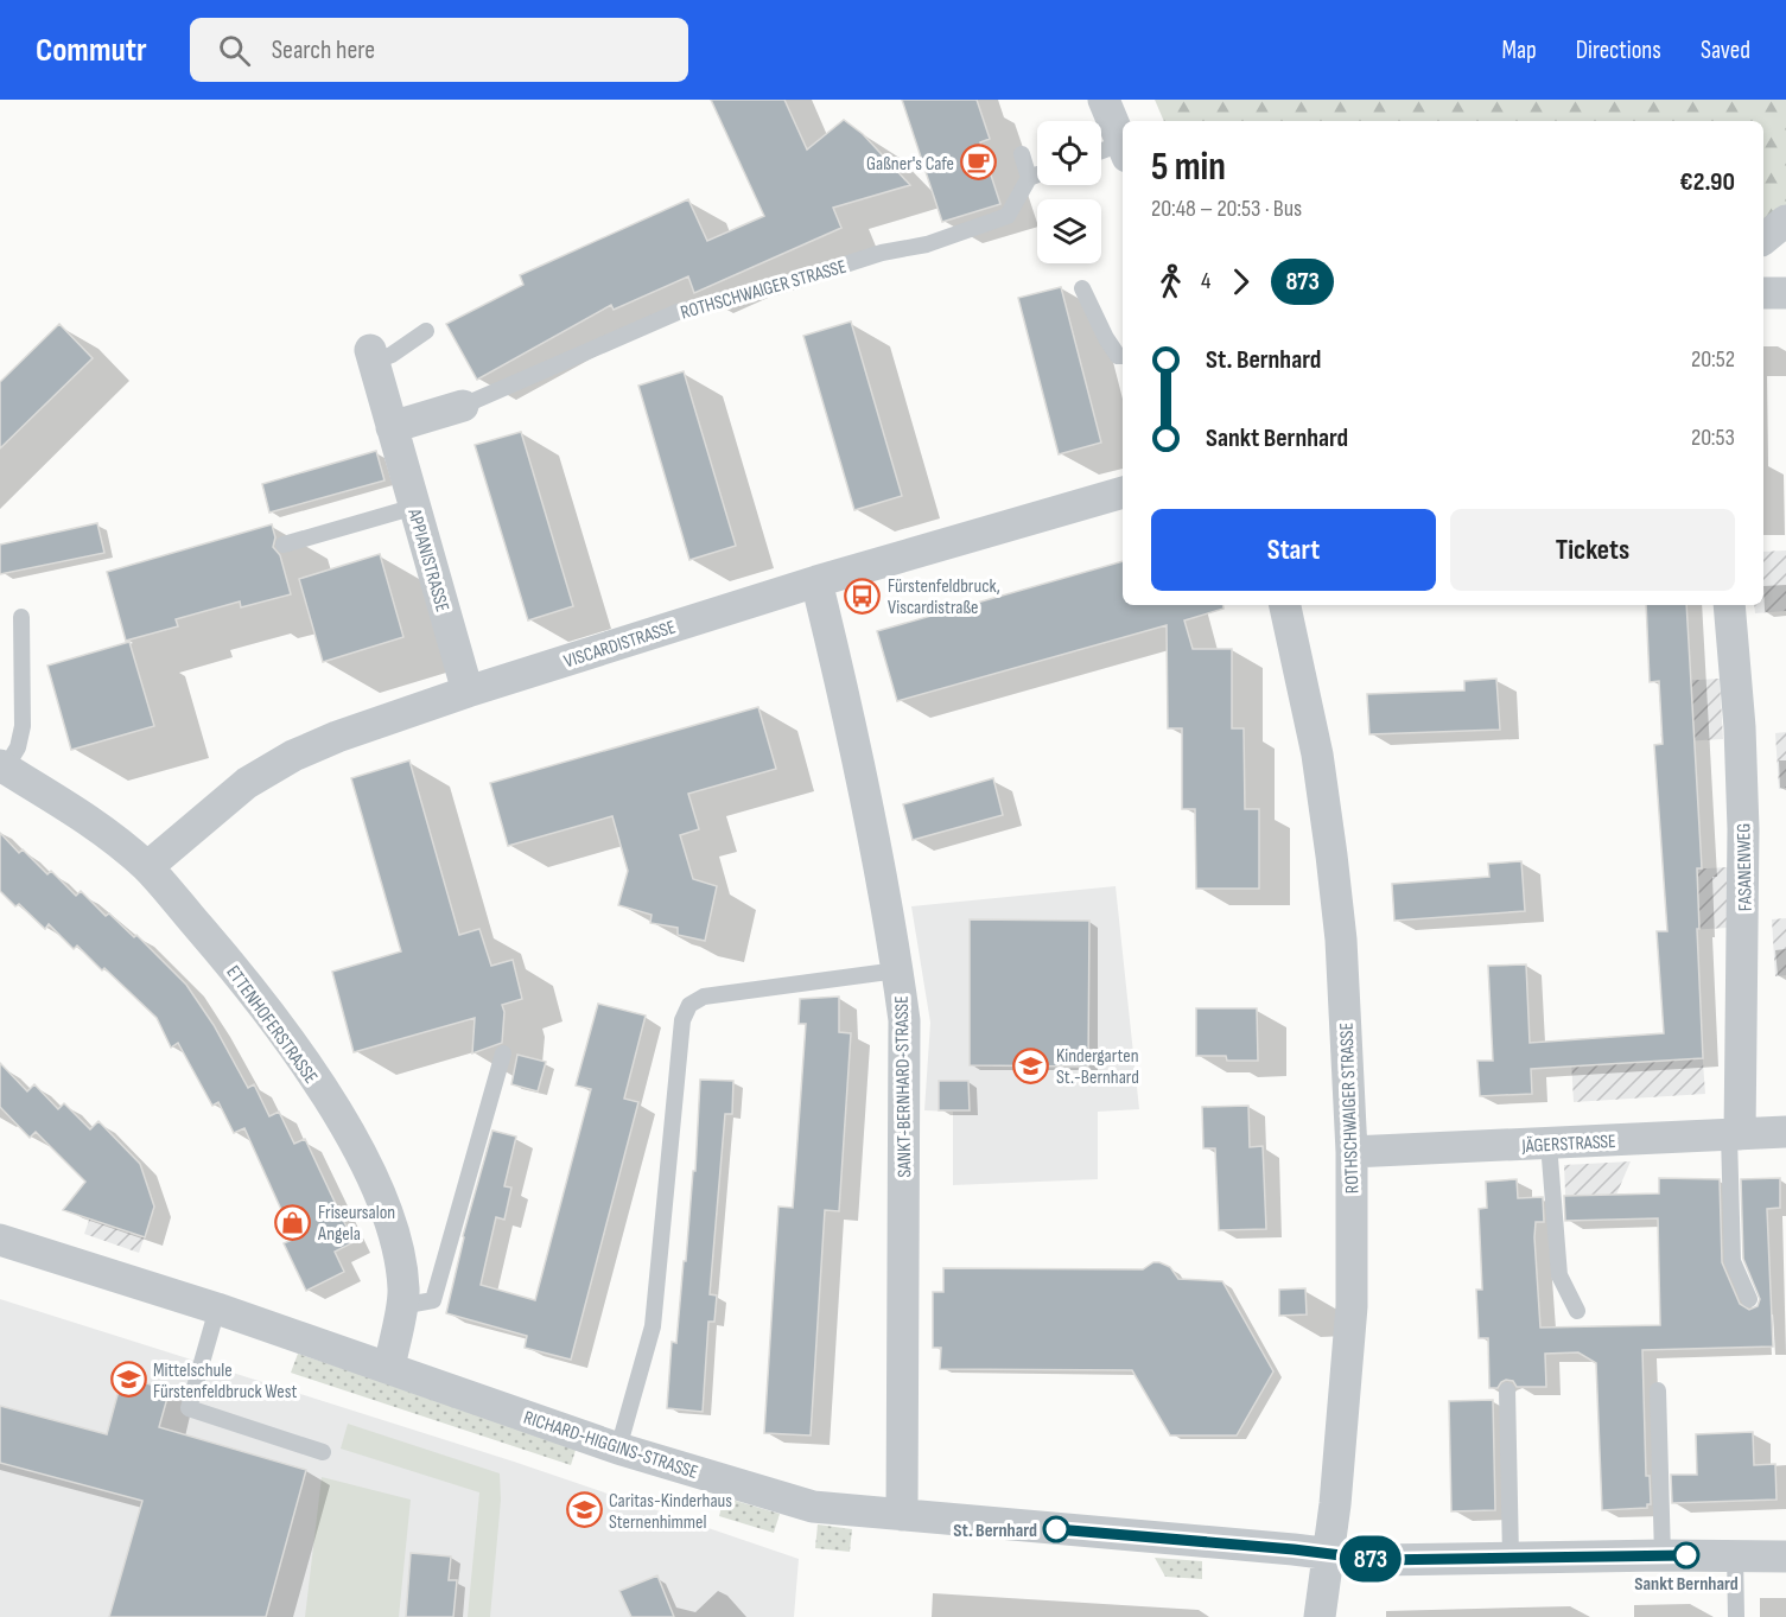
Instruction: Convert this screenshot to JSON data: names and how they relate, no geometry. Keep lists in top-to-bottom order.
{
  "streets": {
    "street": [
      "ROTHSCHWAIGER STRASSE",
      "APPIANISTRASSE",
      "VISCARDISTRASSE",
      "FASANENWEG",
      "ETTENHOFERSTRASSE",
      "SANKT-BERNHARD-STRASSE",
      "JÄGERSTRASSE",
      "RICHARD-HIGGINS-STRASSE"
    ]
  },
  "crossings": [
    ["ROTHSCHWAIGER STRASSE", "JÄGERSTRASSE"],
    ["ROTHSCHWAIGER STRASSE", "RICHARD-HIGGINS-STRASSE"],
    ["APPIANISTRASSE", "VISCARDISTRASSE"],
    ["VISCARDISTRASSE", "ETTENHOFERSTRASSE"],
    ["VISCARDISTRASSE", "SANKT-BERNHARD-STRASSE"],
    ["FASANENWEG", "JÄGERSTRASSE"],
    ["ETTENHOFERSTRASSE", "RICHARD-HIGGINS-STRASSE"],
    ["SANKT-BERNHARD-STRASSE", "RICHARD-HIGGINS-STRASSE"]
  ],
  "places": {
    "cafe": ["Gaßner's Cafe"],
    "bus stop": ["Fürstenfeldbruck, Viscardistraße"],
    "school or university": ["Kindergarten St.-Bernhard", "Mittelschule Fürstenfeldbruck West", "Caritas-Kinderhaus Sternenhimmel"],
    "shop": ["Friseursalon Angela"],
    "other": ["St. Bernhard", "Sankt Bernhard"]
  },
  "lines": ["bus line 873"],
  "page": {
    "header": "Commutr",
    "search": "Search here",
    "nav": ["Map", "Directions", "Saved"],
    "on_map": "873",
    "heading": ["5 min", "20:48 – 20:53 · Bus", "€2.90"],
    "legs": ["4", "873"],
    "list": [
      {
        "name": "St. Bernhard",
        "value": "20:52"
      },
      {
        "name": "Sankt Bernhard",
        "value": "20:53"
      }
    ],
    "buttons": ["Start", "Tickets"]
  }
}
